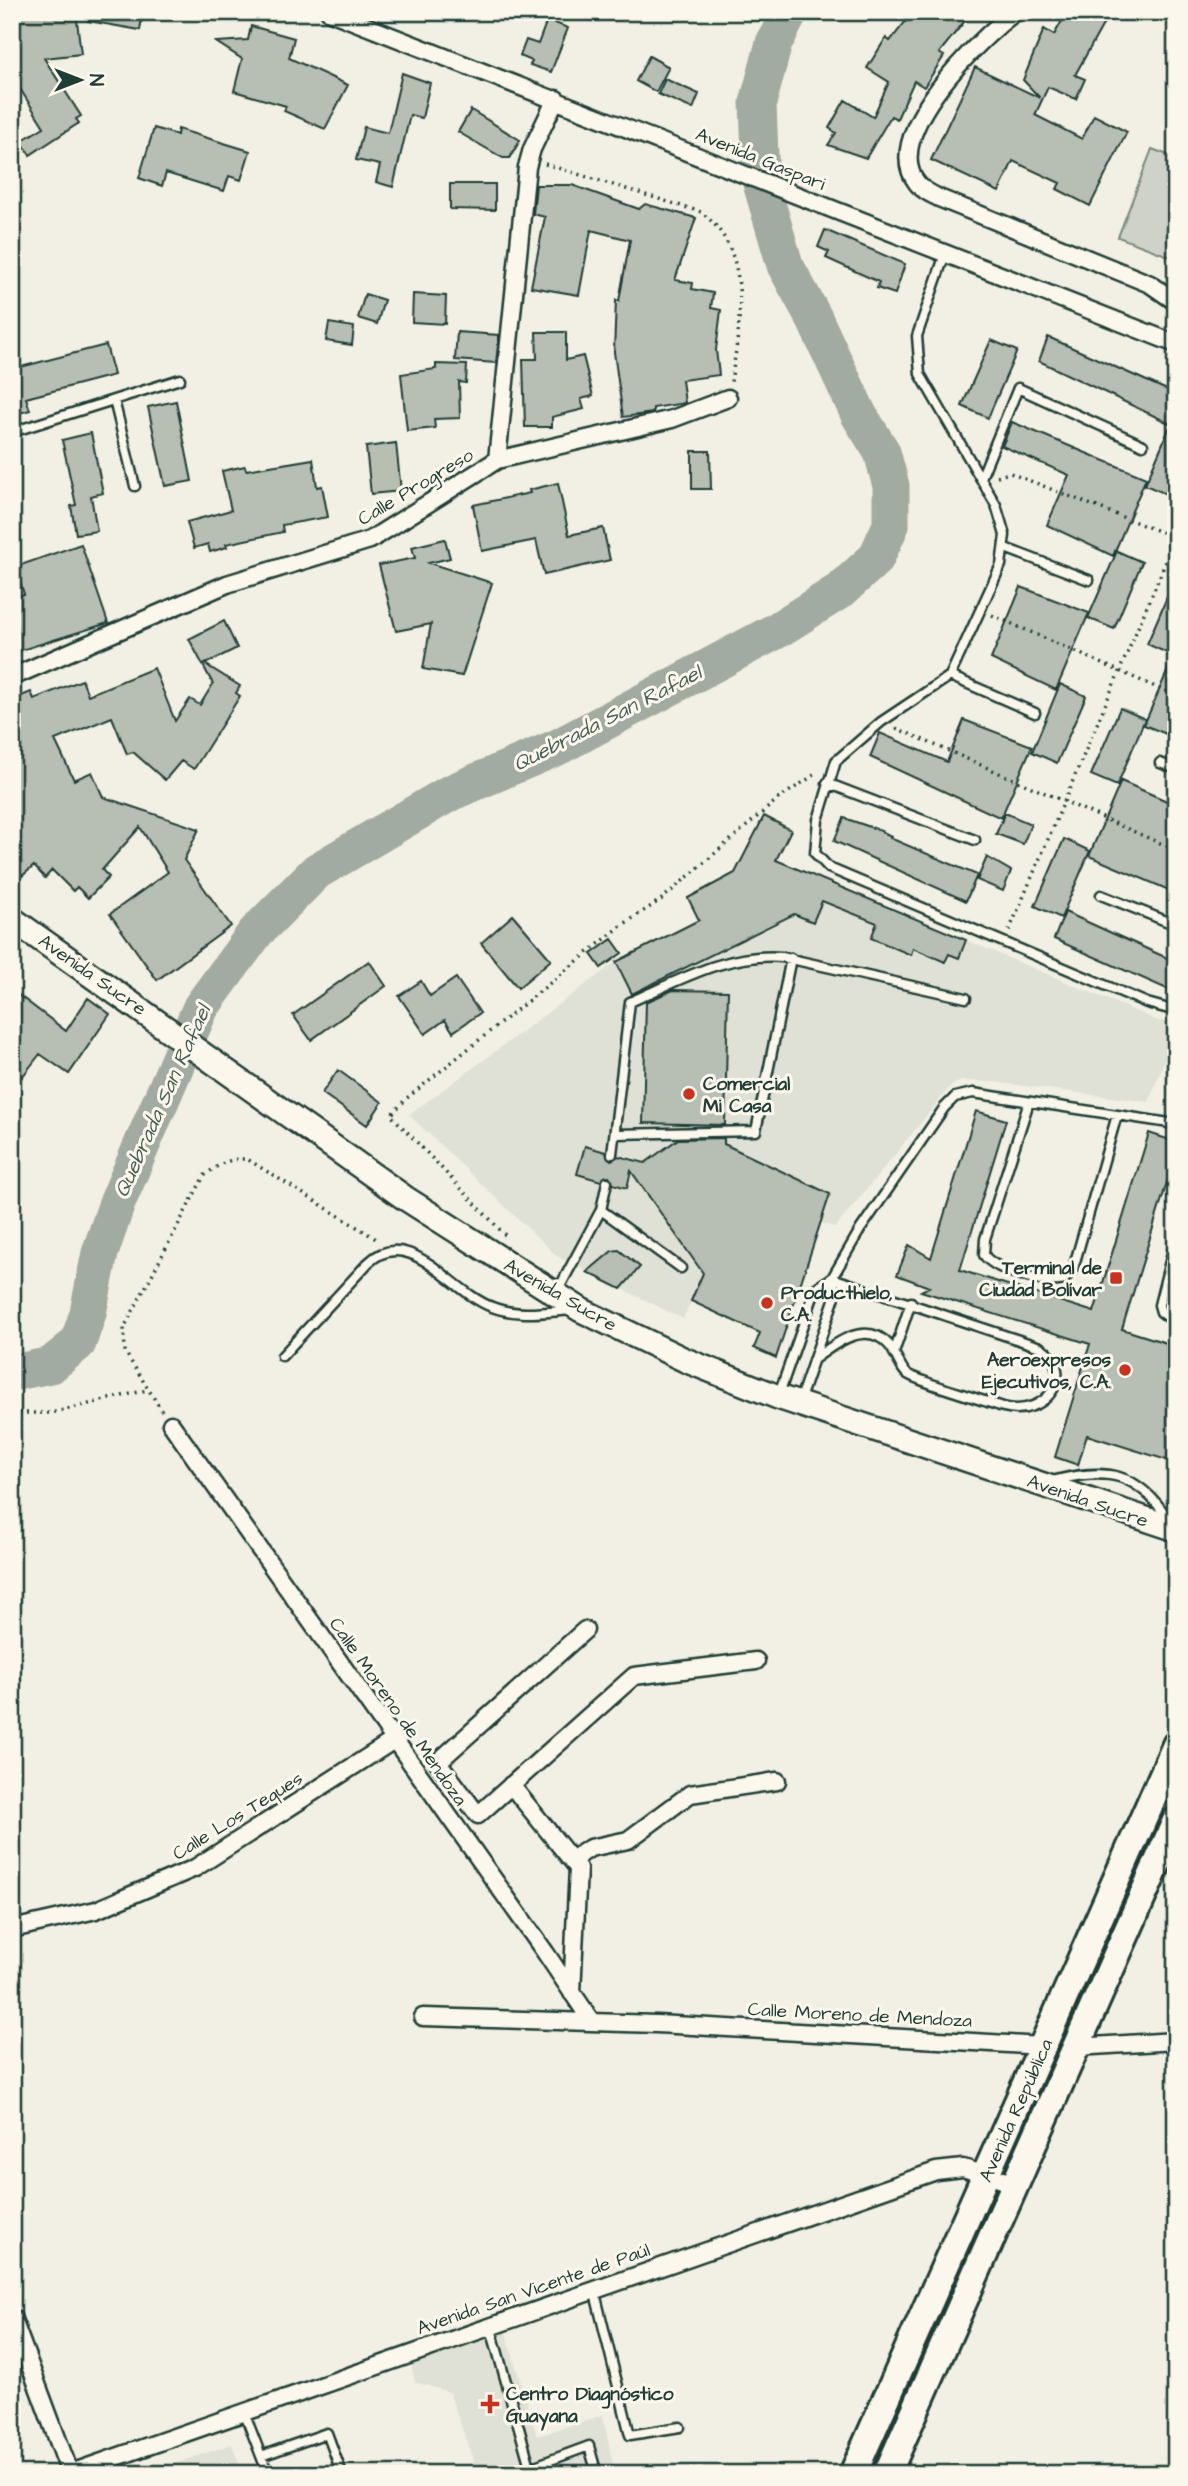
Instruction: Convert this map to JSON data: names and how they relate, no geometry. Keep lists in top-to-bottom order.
{
  "streets": {
    "main road": ["Avenida República"],
    "street": [
      "Avenida Gaspari",
      "Calle Progreso",
      "Avenida Sucre",
      "Calle Moreno de Mendoza",
      "Calle Los Teques",
      "Avenida San Vicente de Paúl"
    ]
  },
  "crossings": [
    ["Calle Moreno de Mendoza", "Calle Los Teques"],
    ["Calle Moreno de Mendoza", "Avenida República"],
    ["Avenida República", "Avenida San Vicente de Paúl"]
  ],
  "water": ["Quebrada San Rafael"],
  "places": {
    "other": ["Comercial Mi Casa", "Producthielo, C.A.", "Aeroexpresos Ejecutivos, C.A."],
    "transit": ["Terminal de Ciudad Bolívar"],
    "health": ["Centro Diagnóstico Guayana"]
  },
  "north": "right"
}
